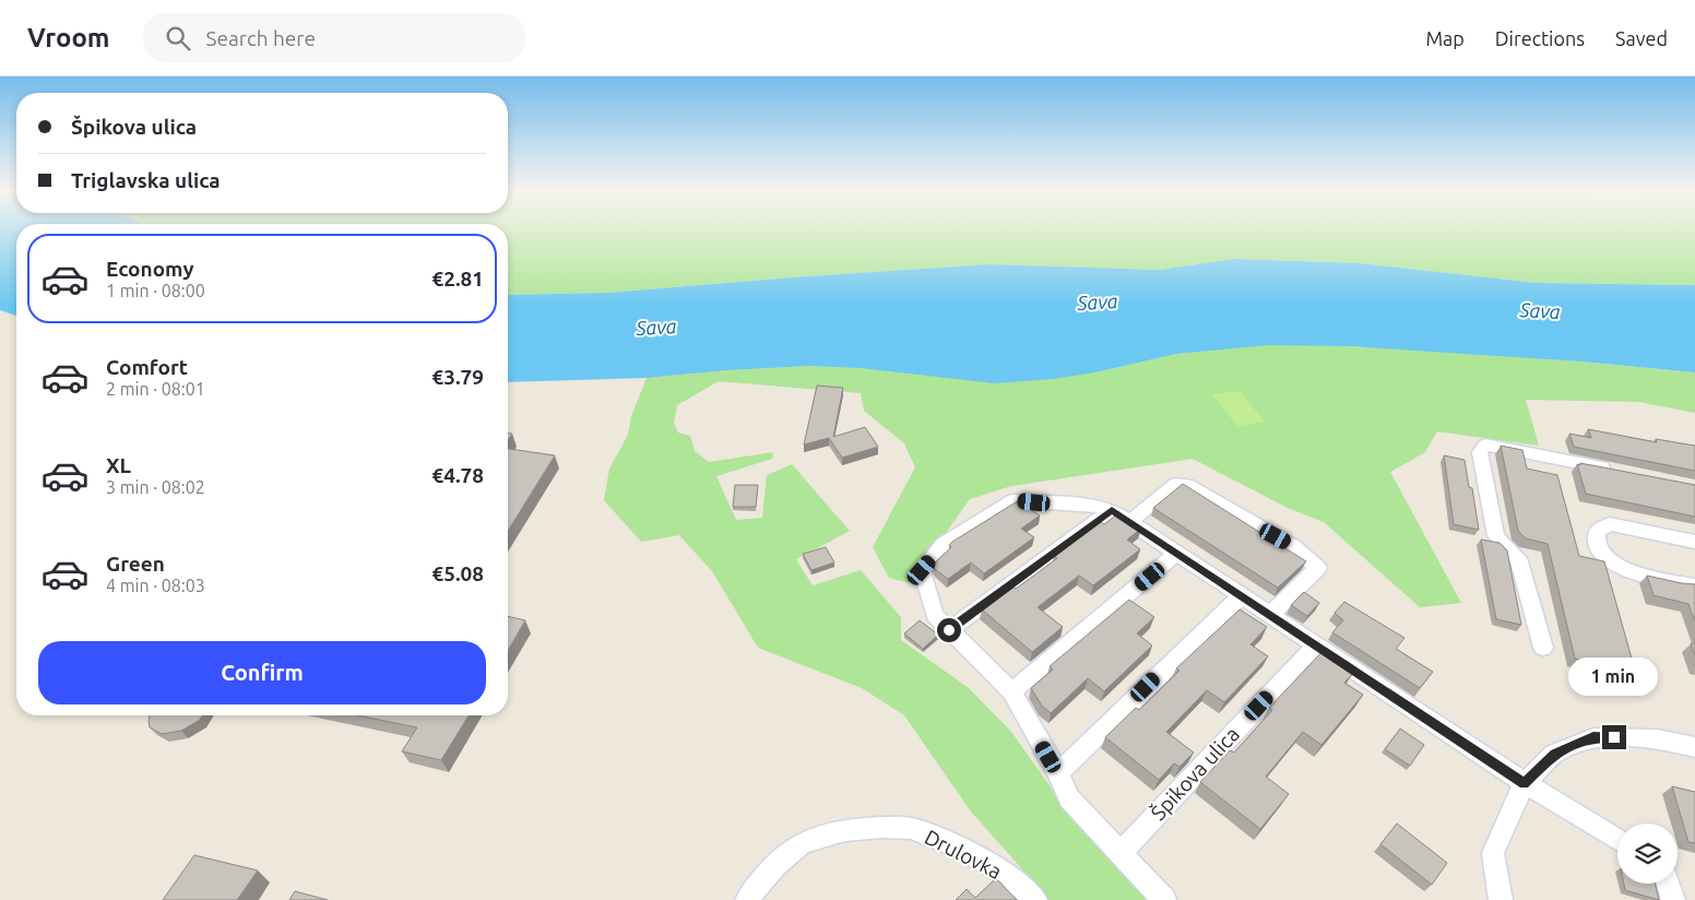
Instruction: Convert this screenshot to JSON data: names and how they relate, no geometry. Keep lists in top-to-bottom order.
{
  "streets": {
    "street": ["Špikova ulica", "Drulovka"]
  },
  "water": ["Sava"],
  "page": {
    "header": "Vroom",
    "search": "Search here",
    "nav": ["Map", "Directions", "Saved"],
    "banner": ["Špikova ulica", "Triglavska ulica"],
    "list": [
      {
        "name": "Economy",
        "note": "1 min · 08:00",
        "value": "€2.81"
      },
      {
        "name": "Comfort",
        "note": "2 min · 08:01",
        "value": "€3.79"
      },
      {
        "name": "XL",
        "note": "3 min · 08:02",
        "value": "€4.78"
      },
      {
        "name": "Green",
        "note": "4 min · 08:03",
        "value": "€5.08"
      }
    ],
    "buttons": "Confirm",
    "bubble": "1 min"
  }
}
